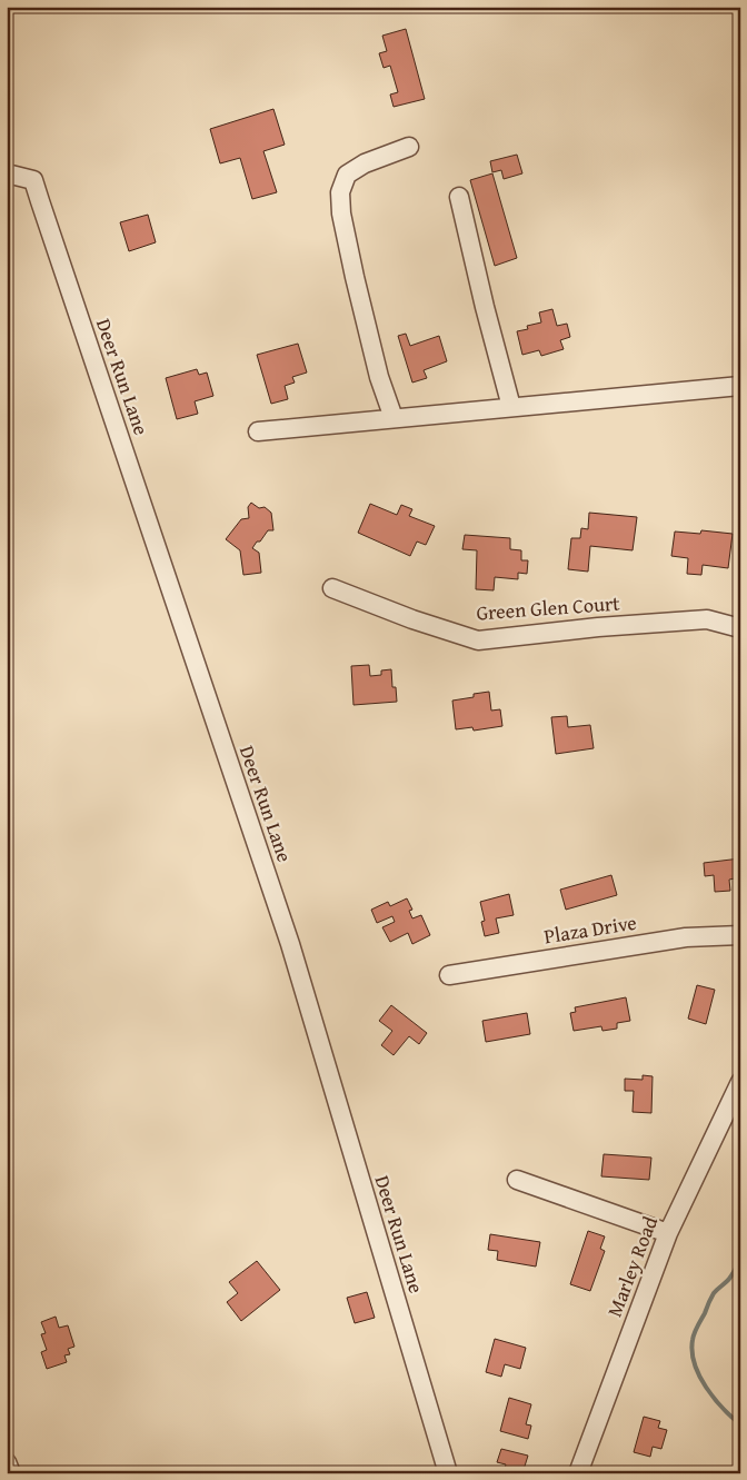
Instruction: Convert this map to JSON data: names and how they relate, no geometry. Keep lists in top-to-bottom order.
{
  "streets": {
    "street": [
      "Deer Run Lane",
      "Green Glen Court",
      "Plaza Drive",
      "Marley Road"
    ]
  }
}
